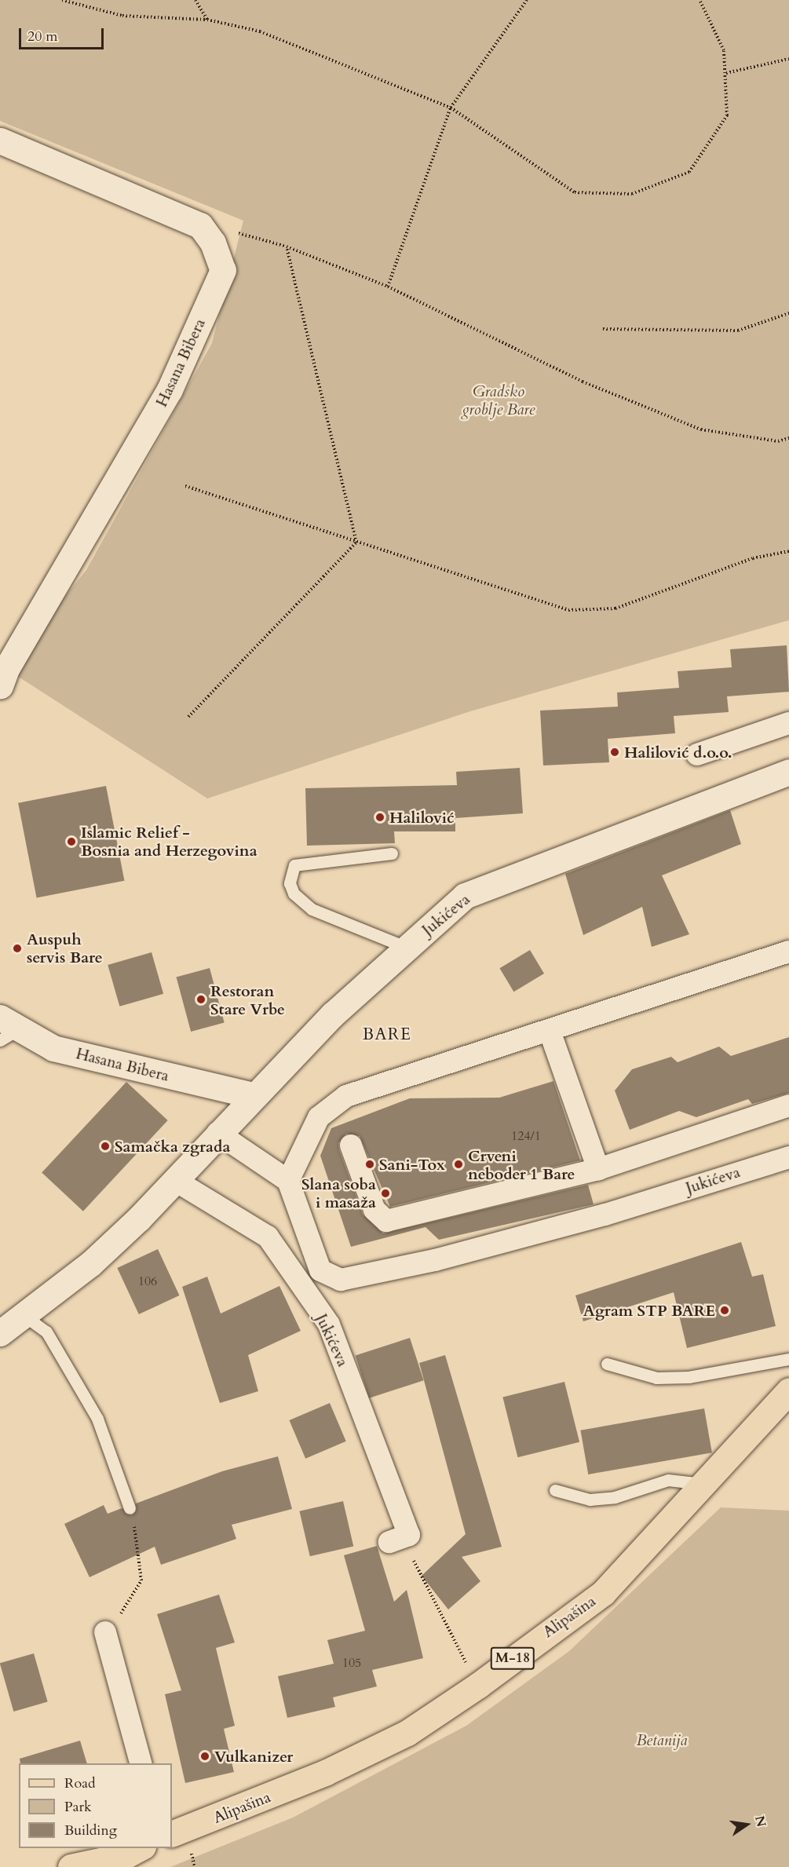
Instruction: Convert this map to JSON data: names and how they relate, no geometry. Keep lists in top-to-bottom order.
{
  "streets": {
    "main road": ["Alipašina", "M-18"],
    "street": ["Hasana Bibera", "Jukićeva"]
  },
  "crossings": [
    ["Hasana Bibera", "Jukićeva"]
  ],
  "districts": ["BARE"],
  "parks": ["Gradsko groblje Bare", "Betanija"],
  "places": [
    "Halilović d.o.o.",
    "Halilović",
    "Islamic Relief - Bosnia and Herzegovina",
    "Auspuh servis Bare",
    "Restoran Stare Vrbe",
    "Samačka zgrada",
    "Sani-Tox",
    "Crveni neboder 1 Bare",
    "Slana soba i masaža",
    "Agram STP BARE",
    "Vulkanizer"
  ],
  "house_numbers": ["124/1", "106", "105"],
  "legend": ["Road", "Park", "Building"],
  "scale_bar": "20 m",
  "north": "right"
}
